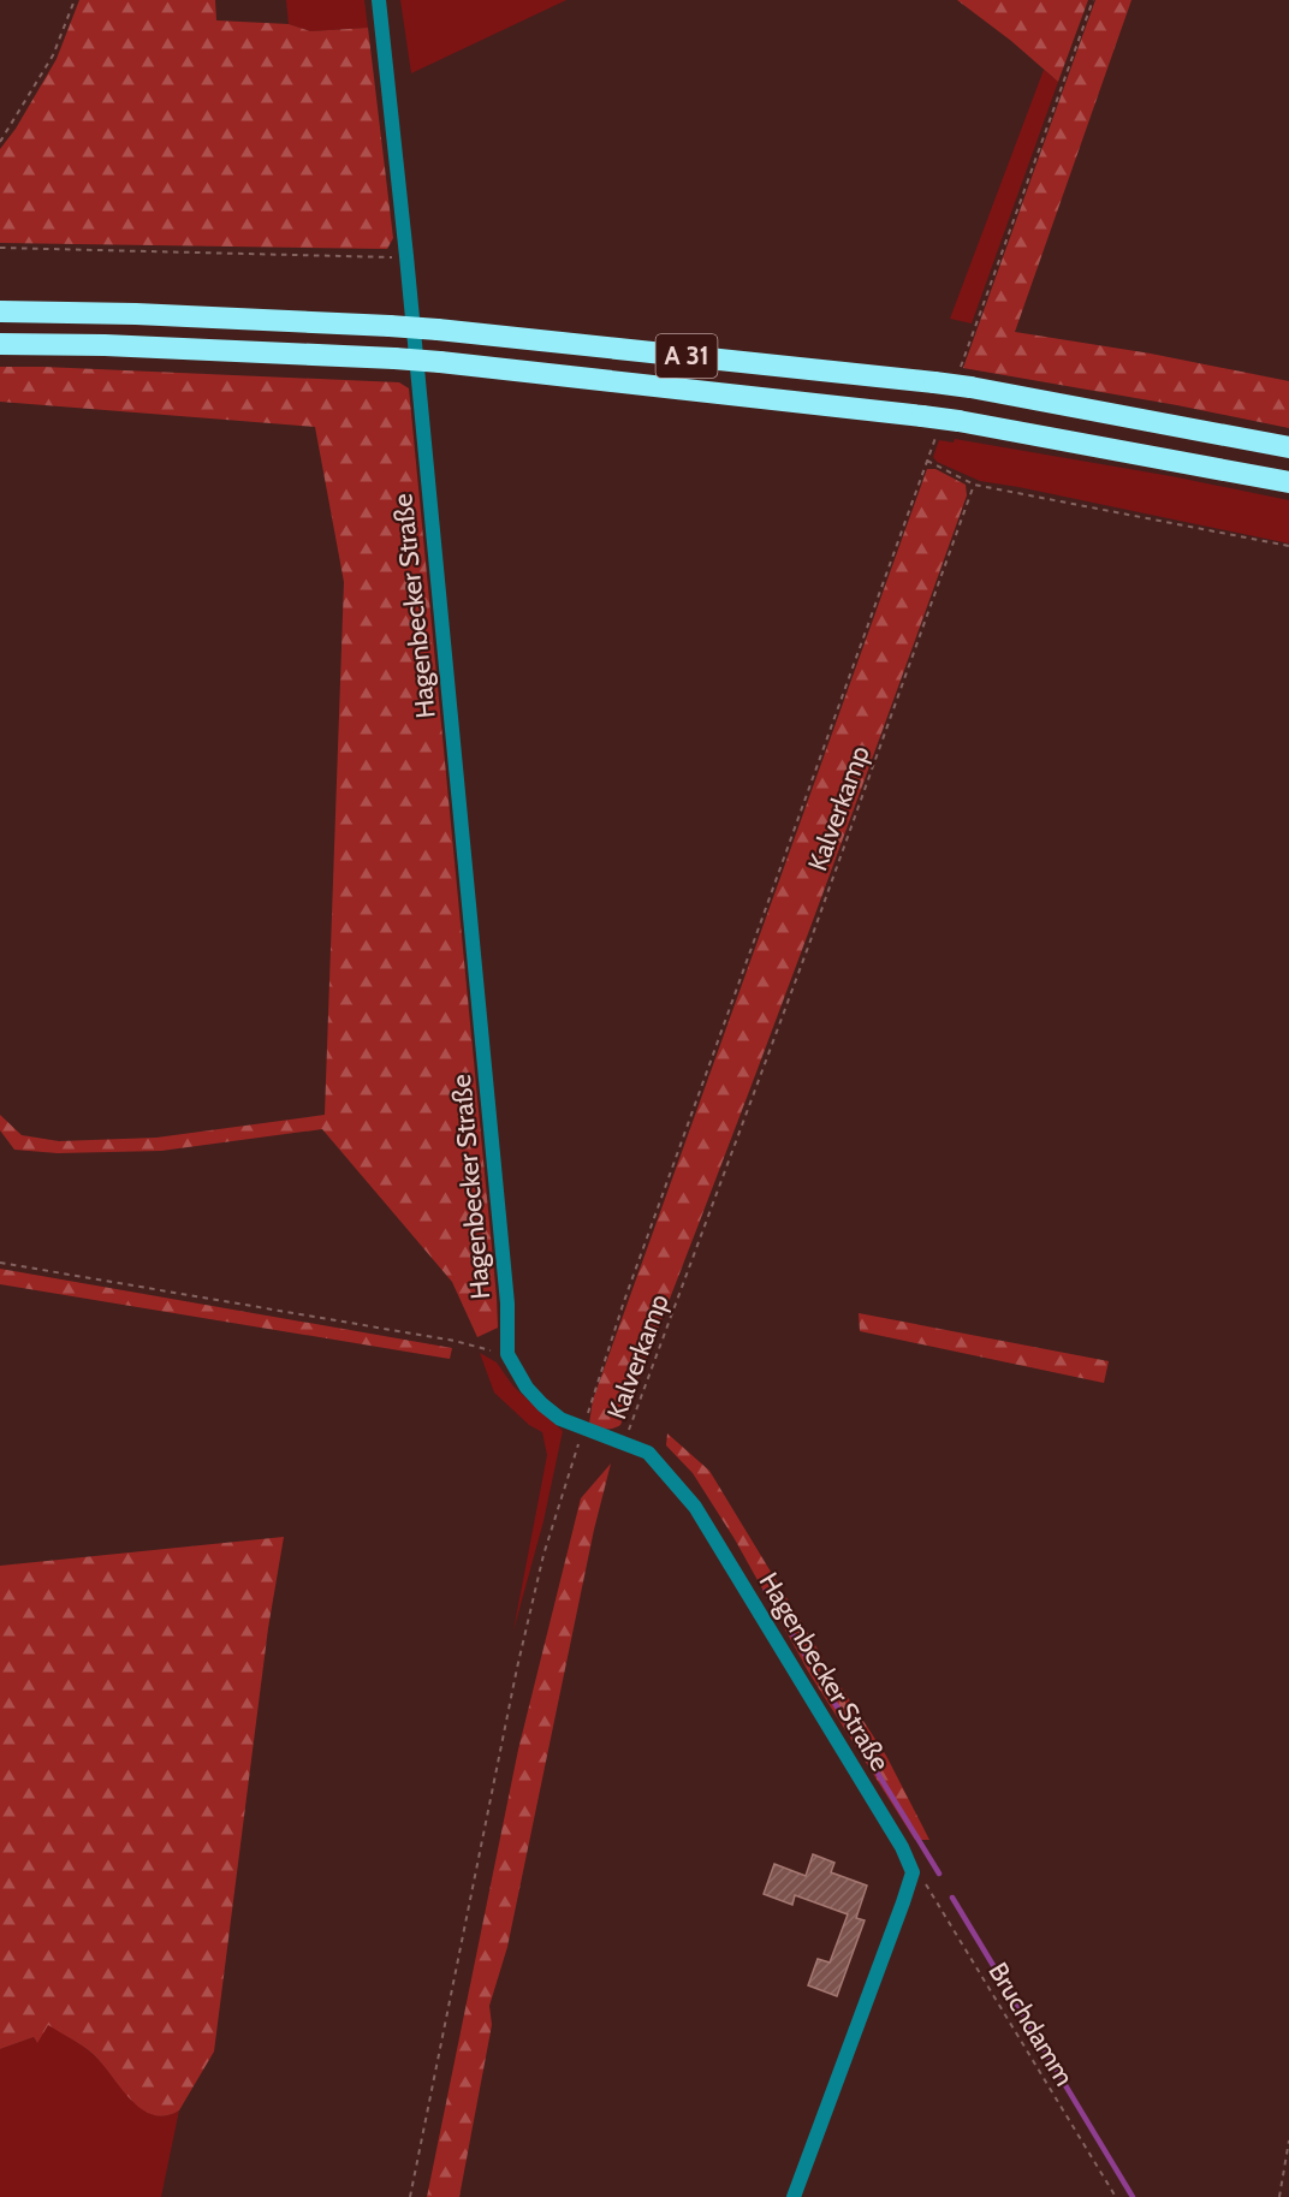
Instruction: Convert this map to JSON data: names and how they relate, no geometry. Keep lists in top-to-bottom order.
{
  "streets": {
    "highway": ["A 31"],
    "street": ["Hagenbecker Straße"],
    "path": ["Kalverkamp", "Bruchdamm"]
  },
  "crossings": [
    ["Hagenbecker Straße", "Kalverkamp"],
    ["Hagenbecker Straße", "Bruchdamm"]
  ]
}
